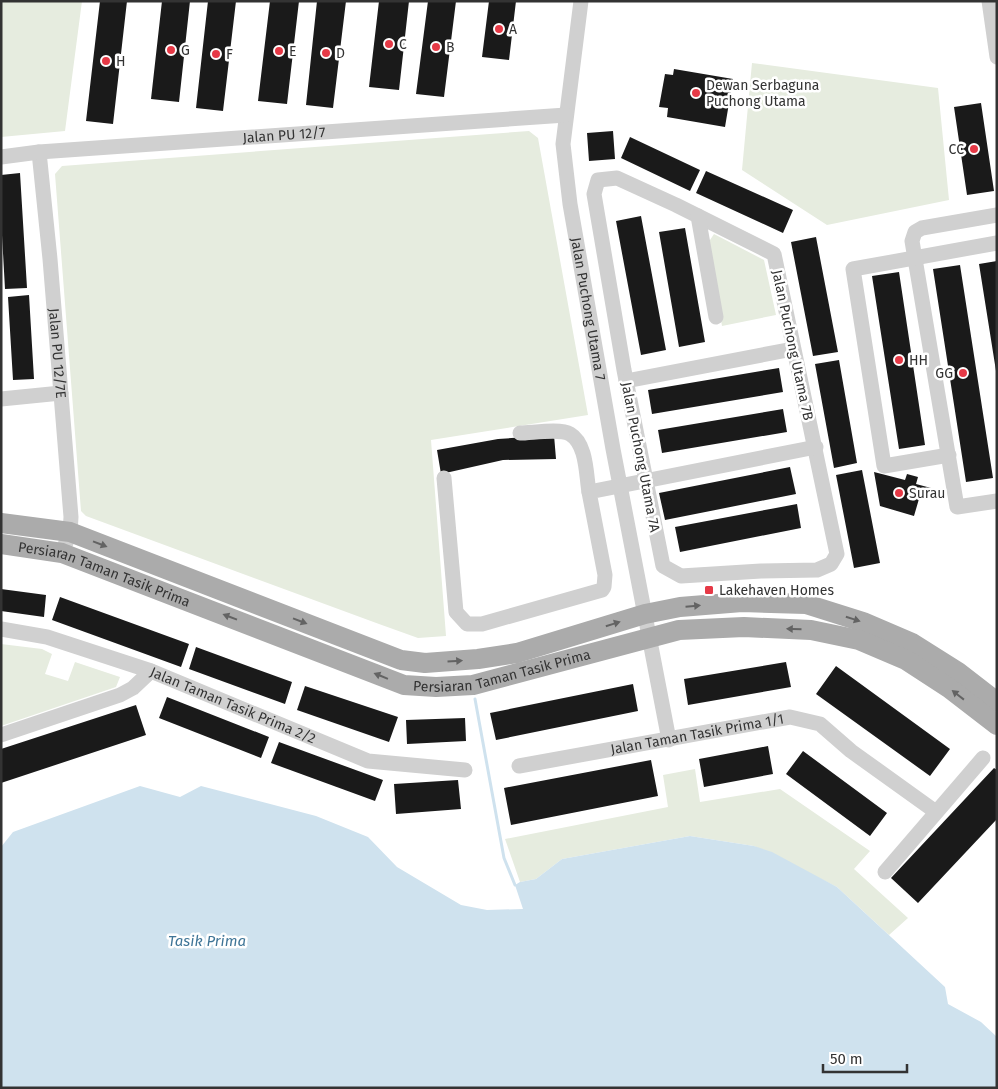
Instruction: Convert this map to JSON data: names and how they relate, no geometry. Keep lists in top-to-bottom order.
{
  "streets": {
    "main road": ["Persiaran Taman Tasik Prima"],
    "street": [
      "Jalan PU 12/7",
      "Jalan Puchong Utama 7",
      "Jalan Puchong Utama 7B",
      "Jalan PU 12/7E",
      "Jalan Puchong Utama 7A",
      "Jalan Taman Tasik Prima 2/2",
      "Jalan Taman Tasik Prima 1/1"
    ]
  },
  "crossings": [
    ["Jalan PU 12/7", "Jalan Puchong Utama 7"],
    ["Jalan PU 12/7", "Jalan PU 12/7E"],
    ["Jalan Puchong Utama 7", "Persiaran Taman Tasik Prima"],
    ["Jalan Puchong Utama 7", "Jalan Taman Tasik Prima 1/1"],
    ["Jalan Puchong Utama 7B", "Jalan Puchong Utama 7A"],
    ["Jalan PU 12/7E", "Persiaran Taman Tasik Prima"]
  ],
  "water": ["Tasik Prima"],
  "places": {
    "other": [
      "A",
      "C",
      "B",
      "G",
      "E",
      "D",
      "F",
      "H",
      "Dewan Serbaguna Puchong Utama",
      "CC",
      "HH",
      "GG",
      "Surau"
    ],
    "transit": ["Lakehaven Homes"]
  },
  "scale_bar": "50 m"
}
